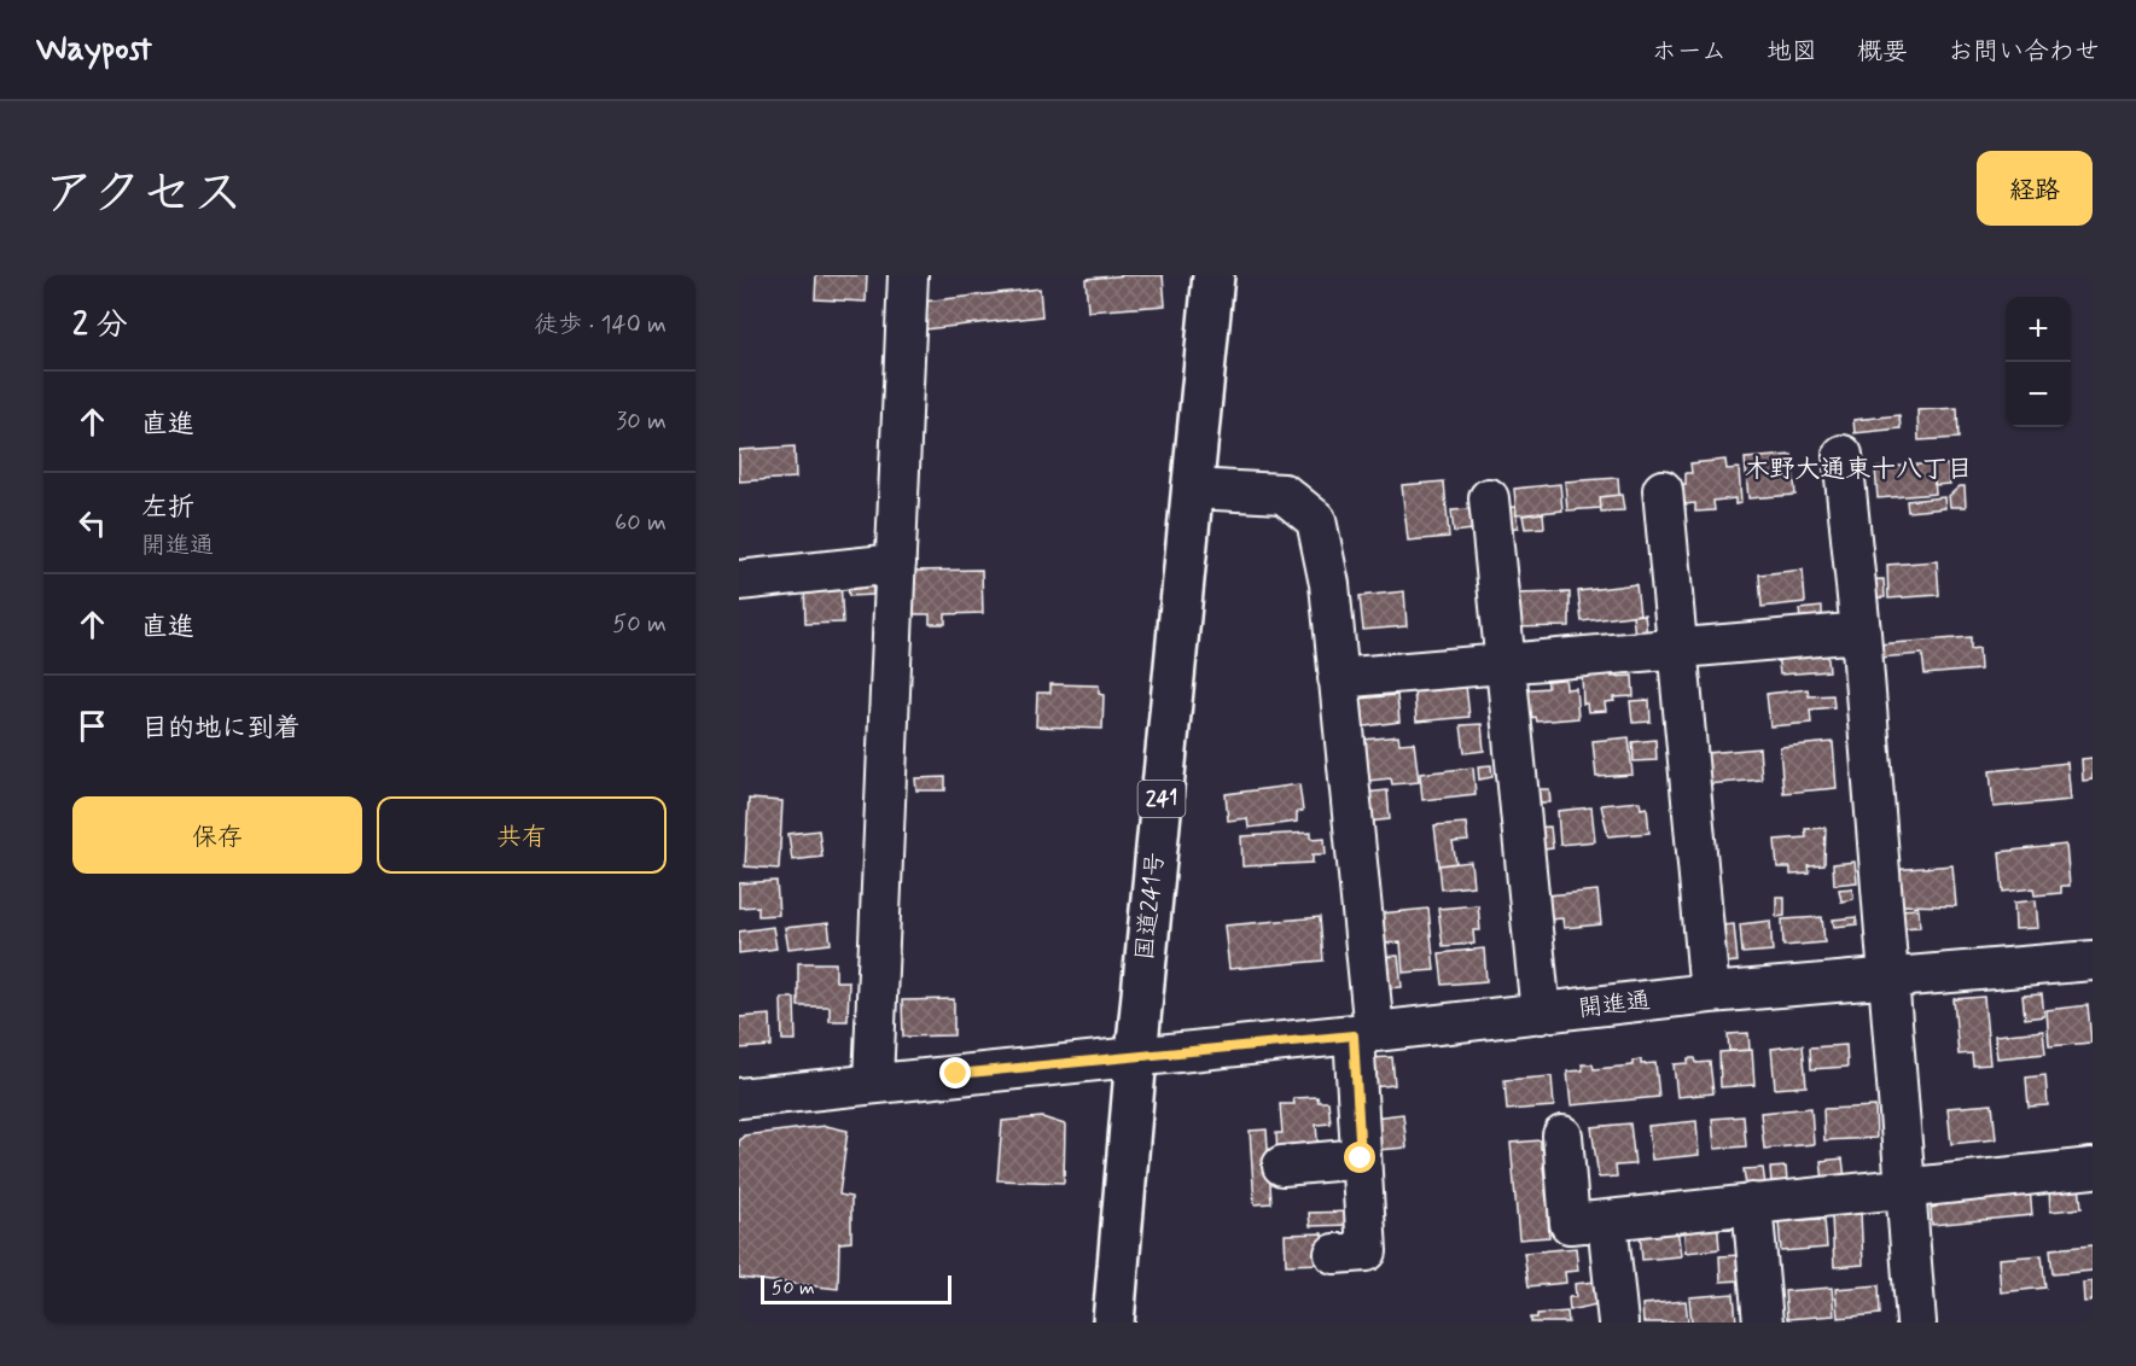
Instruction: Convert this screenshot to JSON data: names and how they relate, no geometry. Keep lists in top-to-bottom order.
{
  "streets": {
    "highway": ["241", "国道241号"],
    "street": ["開進通"]
  },
  "crossings": [
    ["国道241号", "開進通"]
  ],
  "districts": ["木野大通東十八丁目"],
  "scale_bar": "50 m",
  "page": {
    "header": "Waypost",
    "nav": [
      "ホーム",
      "地図",
      "概要",
      "お問い合わせ"
    ],
    "title": "アクセス",
    "buttons": [
      "経路",
      ["保存", "共有"]
    ],
    "heading": ["2 分", "徒歩 · 140 m"],
    "map_buttons": ["+", "−"],
    "list": [
      ["直進", "30 m"],
      ["左折", "開進通", "60 m"],
      ["直進", "50 m"],
      "目的地に到着"
    ],
    "scale": "50 m"
  }
}
